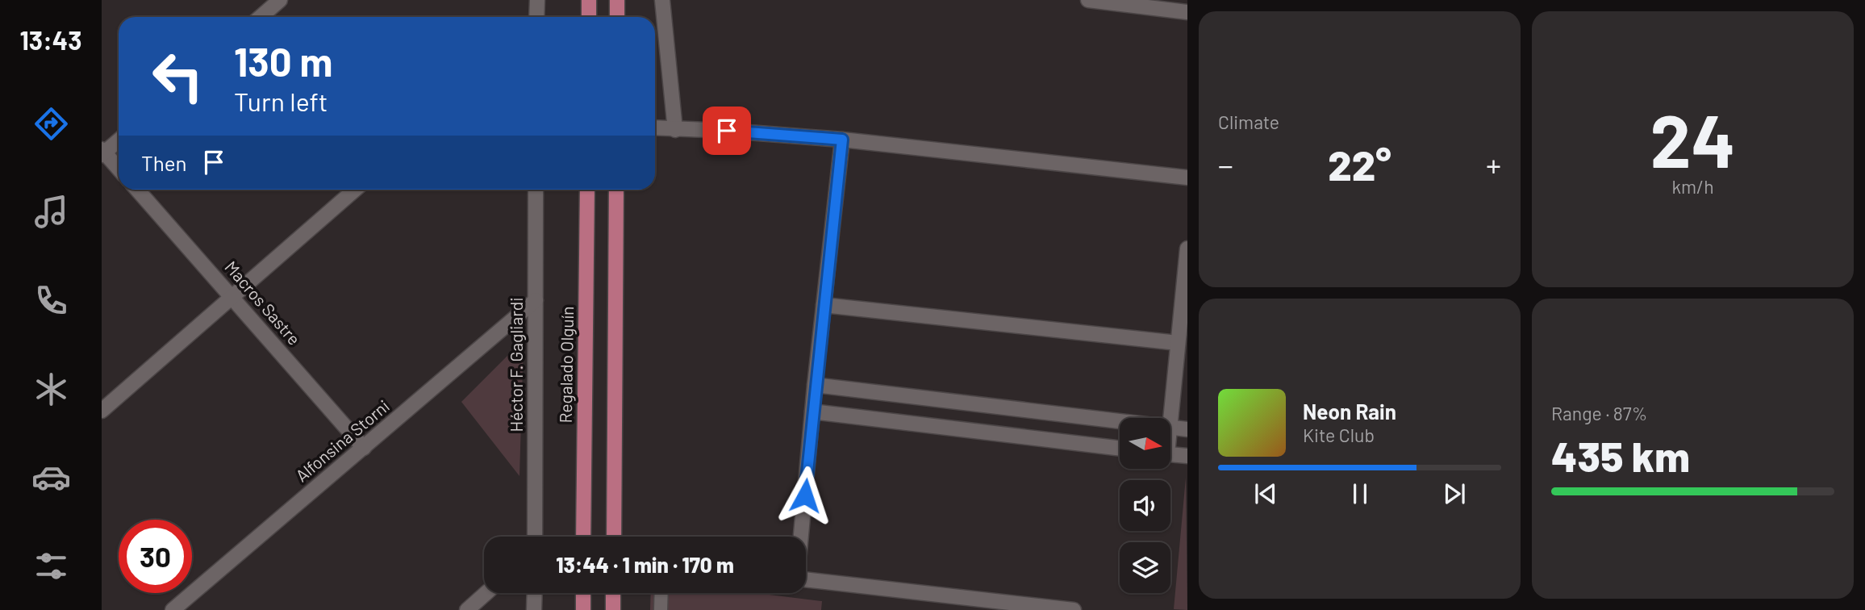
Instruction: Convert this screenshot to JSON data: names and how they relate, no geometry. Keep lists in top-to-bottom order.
{
  "streets": {
    "main road": ["Regalado Olguín"],
    "street": ["Macros Sastre", "Héctor F. Gagliardi", "Alfonsina Storni"]
  },
  "crossings": [
    ["Macros Sastre", "Alfonsina Storni"],
    ["Héctor F. Gagliardi", "Alfonsina Storni"]
  ],
  "north": "right",
  "page": {
    "tabs": "13:43",
    "tile": [
      "Climate",
      ["24", "km/h"],
      ["Range · 87%", "435 km"]
    ],
    "turn": ["130 m", "Turn left"],
    "then": "Then",
    "heat": ["−", "22°", "+"],
    "song": ["Neon Rain", "Kite Club"],
    "limit": "30",
    "trip": "13:44 · 1 min · 170 m"
  }
}
